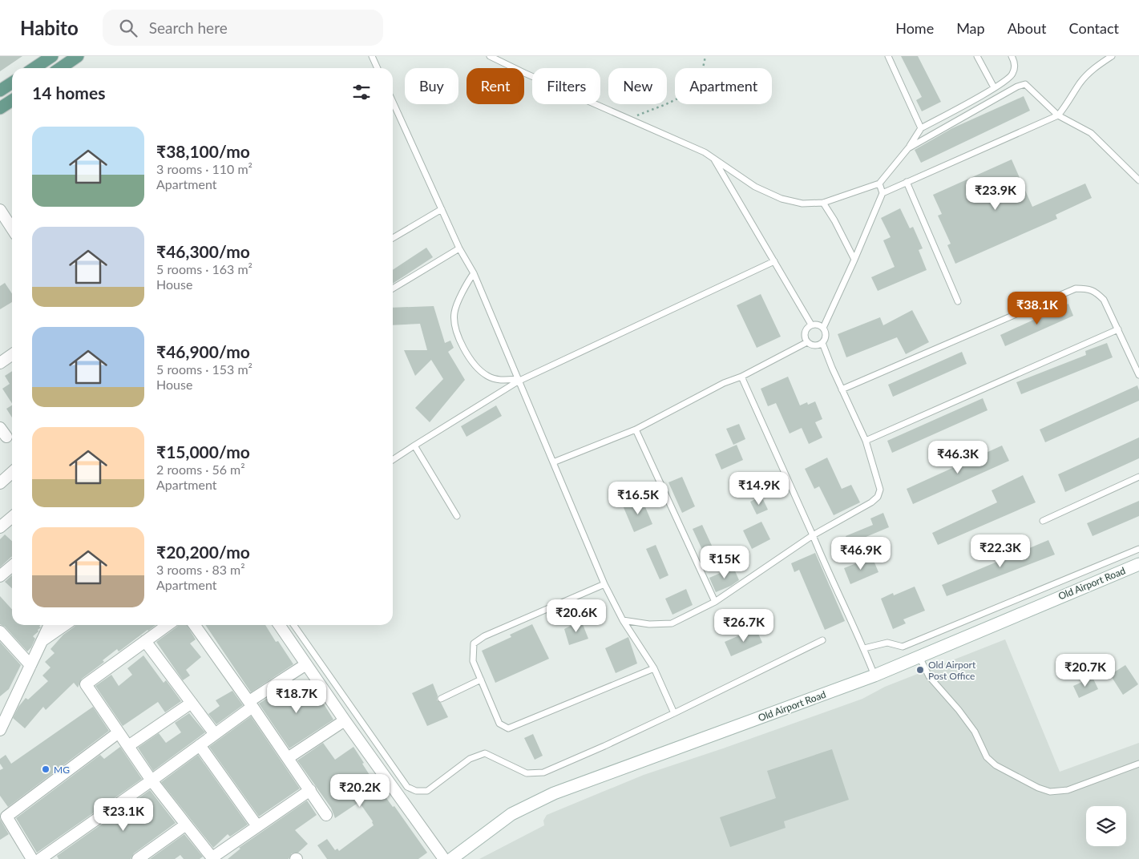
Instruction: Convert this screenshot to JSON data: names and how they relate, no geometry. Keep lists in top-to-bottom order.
{
  "streets": {
    "main road": ["Old Airport Road"]
  },
  "places": ["Old Airport Post Office", "MG"],
  "page": {
    "header": "Habito",
    "search": "Search here",
    "nav": [
      "Home",
      "Map",
      "About",
      "Contact"
    ],
    "chip": [
      "Buy",
      "Rent",
      "Filters",
      "New",
      "Apartment"
    ],
    "heading": "14 homes",
    "list": [
      {
        "name": "₹38,100/mo",
        "note": "3 rooms · 110 m² · Apartment"
      },
      {
        "name": "₹46,300/mo",
        "note": "5 rooms · 163 m² · House"
      },
      {
        "name": "₹46,900/mo",
        "note": "5 rooms · 153 m² · House"
      },
      {
        "name": "₹15,000/mo",
        "note": "2 rooms · 56 m² · Apartment"
      },
      {
        "name": "₹20,200/mo",
        "note": "3 rooms · 83 m² · Apartment"
      }
    ],
    "price": [
      "₹23.9K",
      "₹38.1K",
      "₹46.3K",
      "₹14.9K",
      "₹16.5K",
      "₹22.3K",
      "₹46.9K",
      "₹15K",
      "₹20.6K",
      "₹26.7K",
      "₹20.7K",
      "₹18.7K",
      "₹20.2K",
      "₹23.1K"
    ]
  }
}
